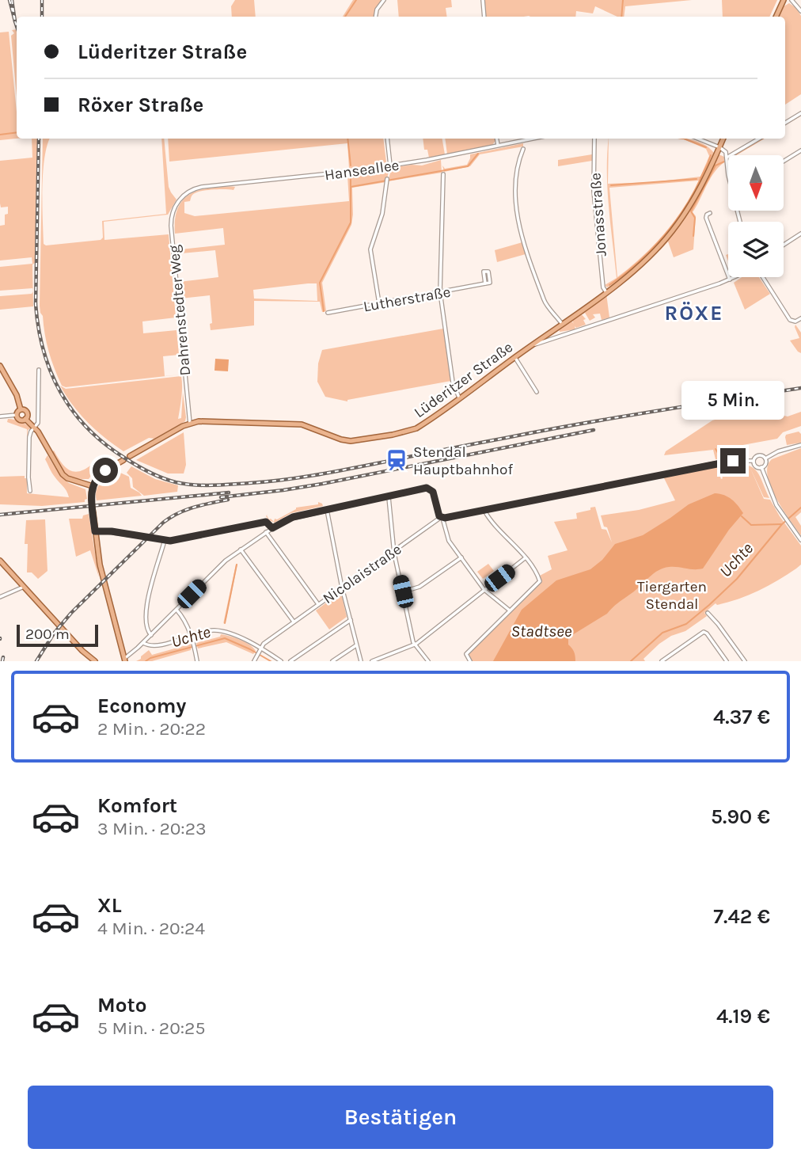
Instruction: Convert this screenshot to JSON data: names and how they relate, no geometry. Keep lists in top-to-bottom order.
{
  "streets": {
    "main road": ["Lüderitzer Straße"],
    "street": [
      "Hanseallee",
      "Jonasstraße",
      "Lutherstraße",
      "Dahrenstedter Weg",
      "Nicolaistraße"
    ]
  },
  "crossings": [
    ["Hanseallee", "Dahrenstedter Weg"],
    ["Jonasstraße", "Lüderitzer Straße"],
    ["Dahrenstedter Weg", "Lüderitzer Straße"]
  ],
  "districts": ["RÖXE"],
  "water": ["Uchte", "Stadtsee"],
  "parks": ["Tiergarten Stendal"],
  "places": {
    "station": ["Stendal Hauptbahnhof"]
  },
  "scale_bar": "200 m",
  "north": "bottom",
  "page": {
    "banner": ["Lüderitzer Straße", "Röxer Straße"],
    "bubble": "5 Min.",
    "scale": "200 m",
    "list": [
      {
        "name": "Economy",
        "note": "2 Min. · 20:22",
        "value": "4.37 €"
      },
      {
        "name": "Komfort",
        "note": "3 Min. · 20:23",
        "value": "5.90 €"
      },
      {
        "name": "XL",
        "note": "4 Min. · 20:24",
        "value": "7.42 €"
      },
      {
        "name": "Moto",
        "note": "5 Min. · 20:25",
        "value": "4.19 €"
      }
    ],
    "buttons": "Bestätigen"
  }
}
